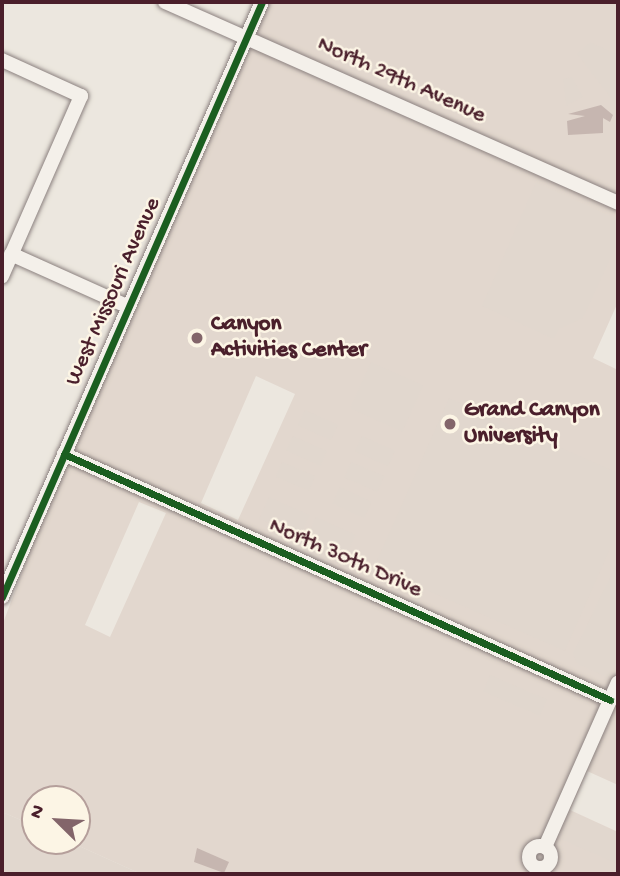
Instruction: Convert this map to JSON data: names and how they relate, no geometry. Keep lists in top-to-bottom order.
{
  "streets": {
    "street": ["North 29th Avenue", "West Missouri Avenue", "North 30th Drive"]
  },
  "crossings": [
    ["North 29th Avenue", "West Missouri Avenue"],
    ["West Missouri Avenue", "North 30th Drive"]
  ],
  "places": ["Canyon Activities Center", "Grand Canyon University"],
  "north": "top left"
}
